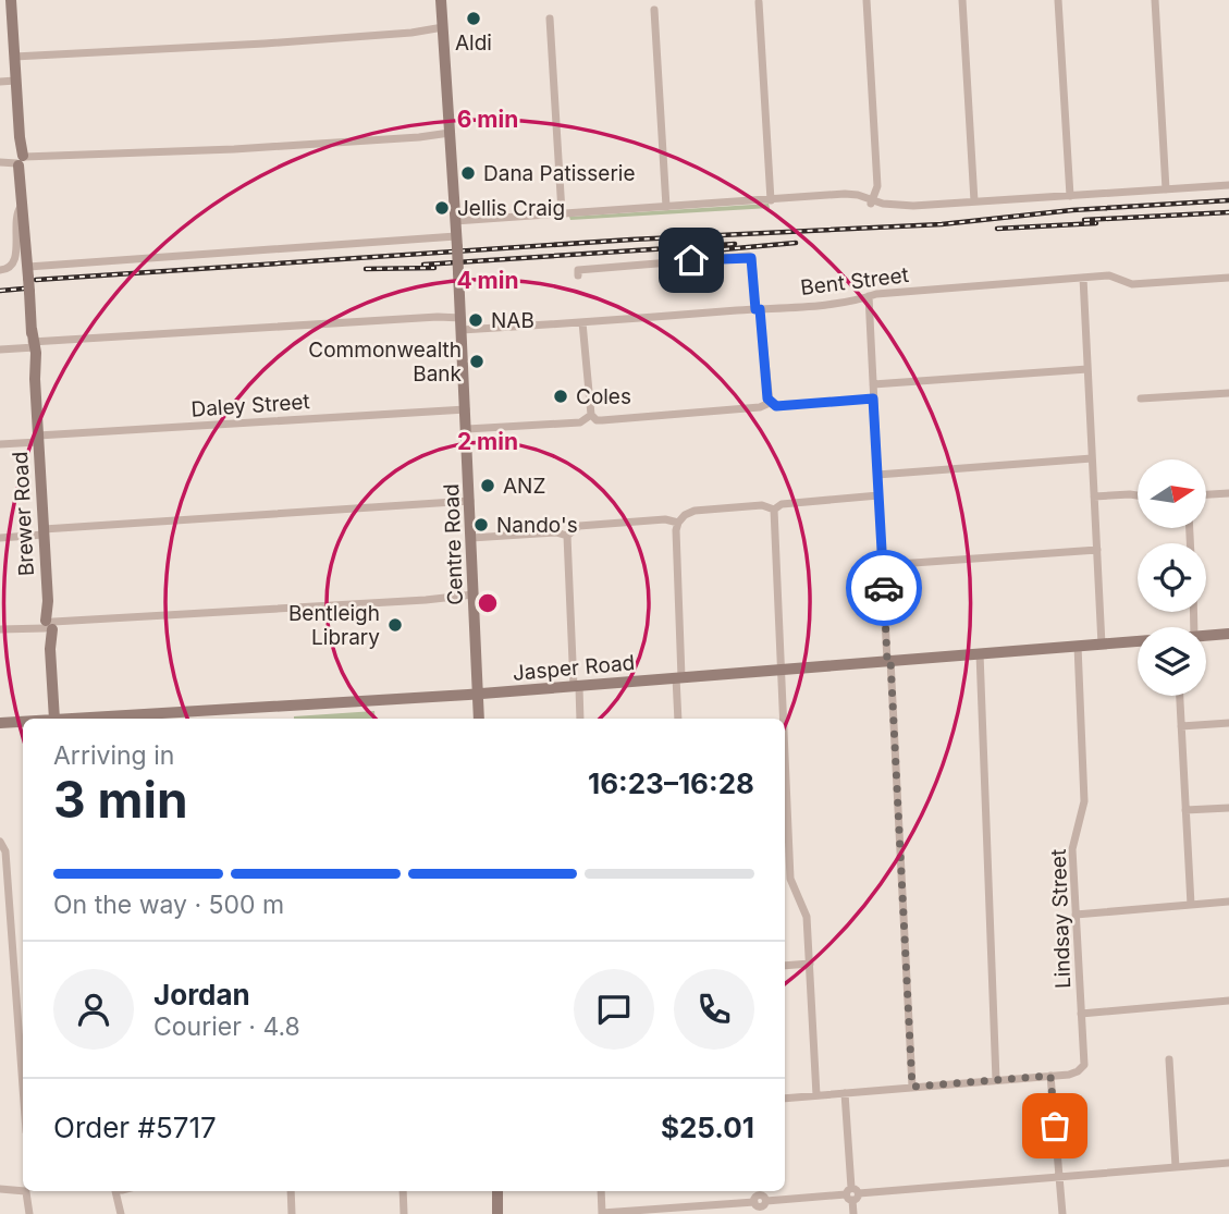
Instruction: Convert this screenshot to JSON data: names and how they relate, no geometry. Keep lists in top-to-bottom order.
{
  "streets": {
    "main road": ["Brewer Road", "Centre Road", "Jasper Road"],
    "street": ["Bent Street", "Daley Street", "Lindsay Street"]
  },
  "crossings": [
    ["Bent Street", "Centre Road"],
    ["Daley Street", "Brewer Road"],
    ["Daley Street", "Centre Road"],
    ["Centre Road", "Jasper Road"],
    ["Jasper Road", "Lindsay Street"]
  ],
  "places": [
    "Aldi",
    "Dana Patisserie",
    "Jellis Craig",
    "NAB",
    "Commonwealth Bank",
    "Coles",
    "ANZ",
    "Nando's",
    "Bentleigh Library"
  ],
  "north": "right",
  "page": {
    "heading": ["3 min", "Arriving in", "16:23–16:28"],
    "panel": [
      "Jordan",
      "Courier · 4.8",
      "Order #5717",
      "$25.01"
    ],
    "bar": "On the way · 500 m"
  },
  "rings": ["6 min", "4 min", "2 min"]
}
